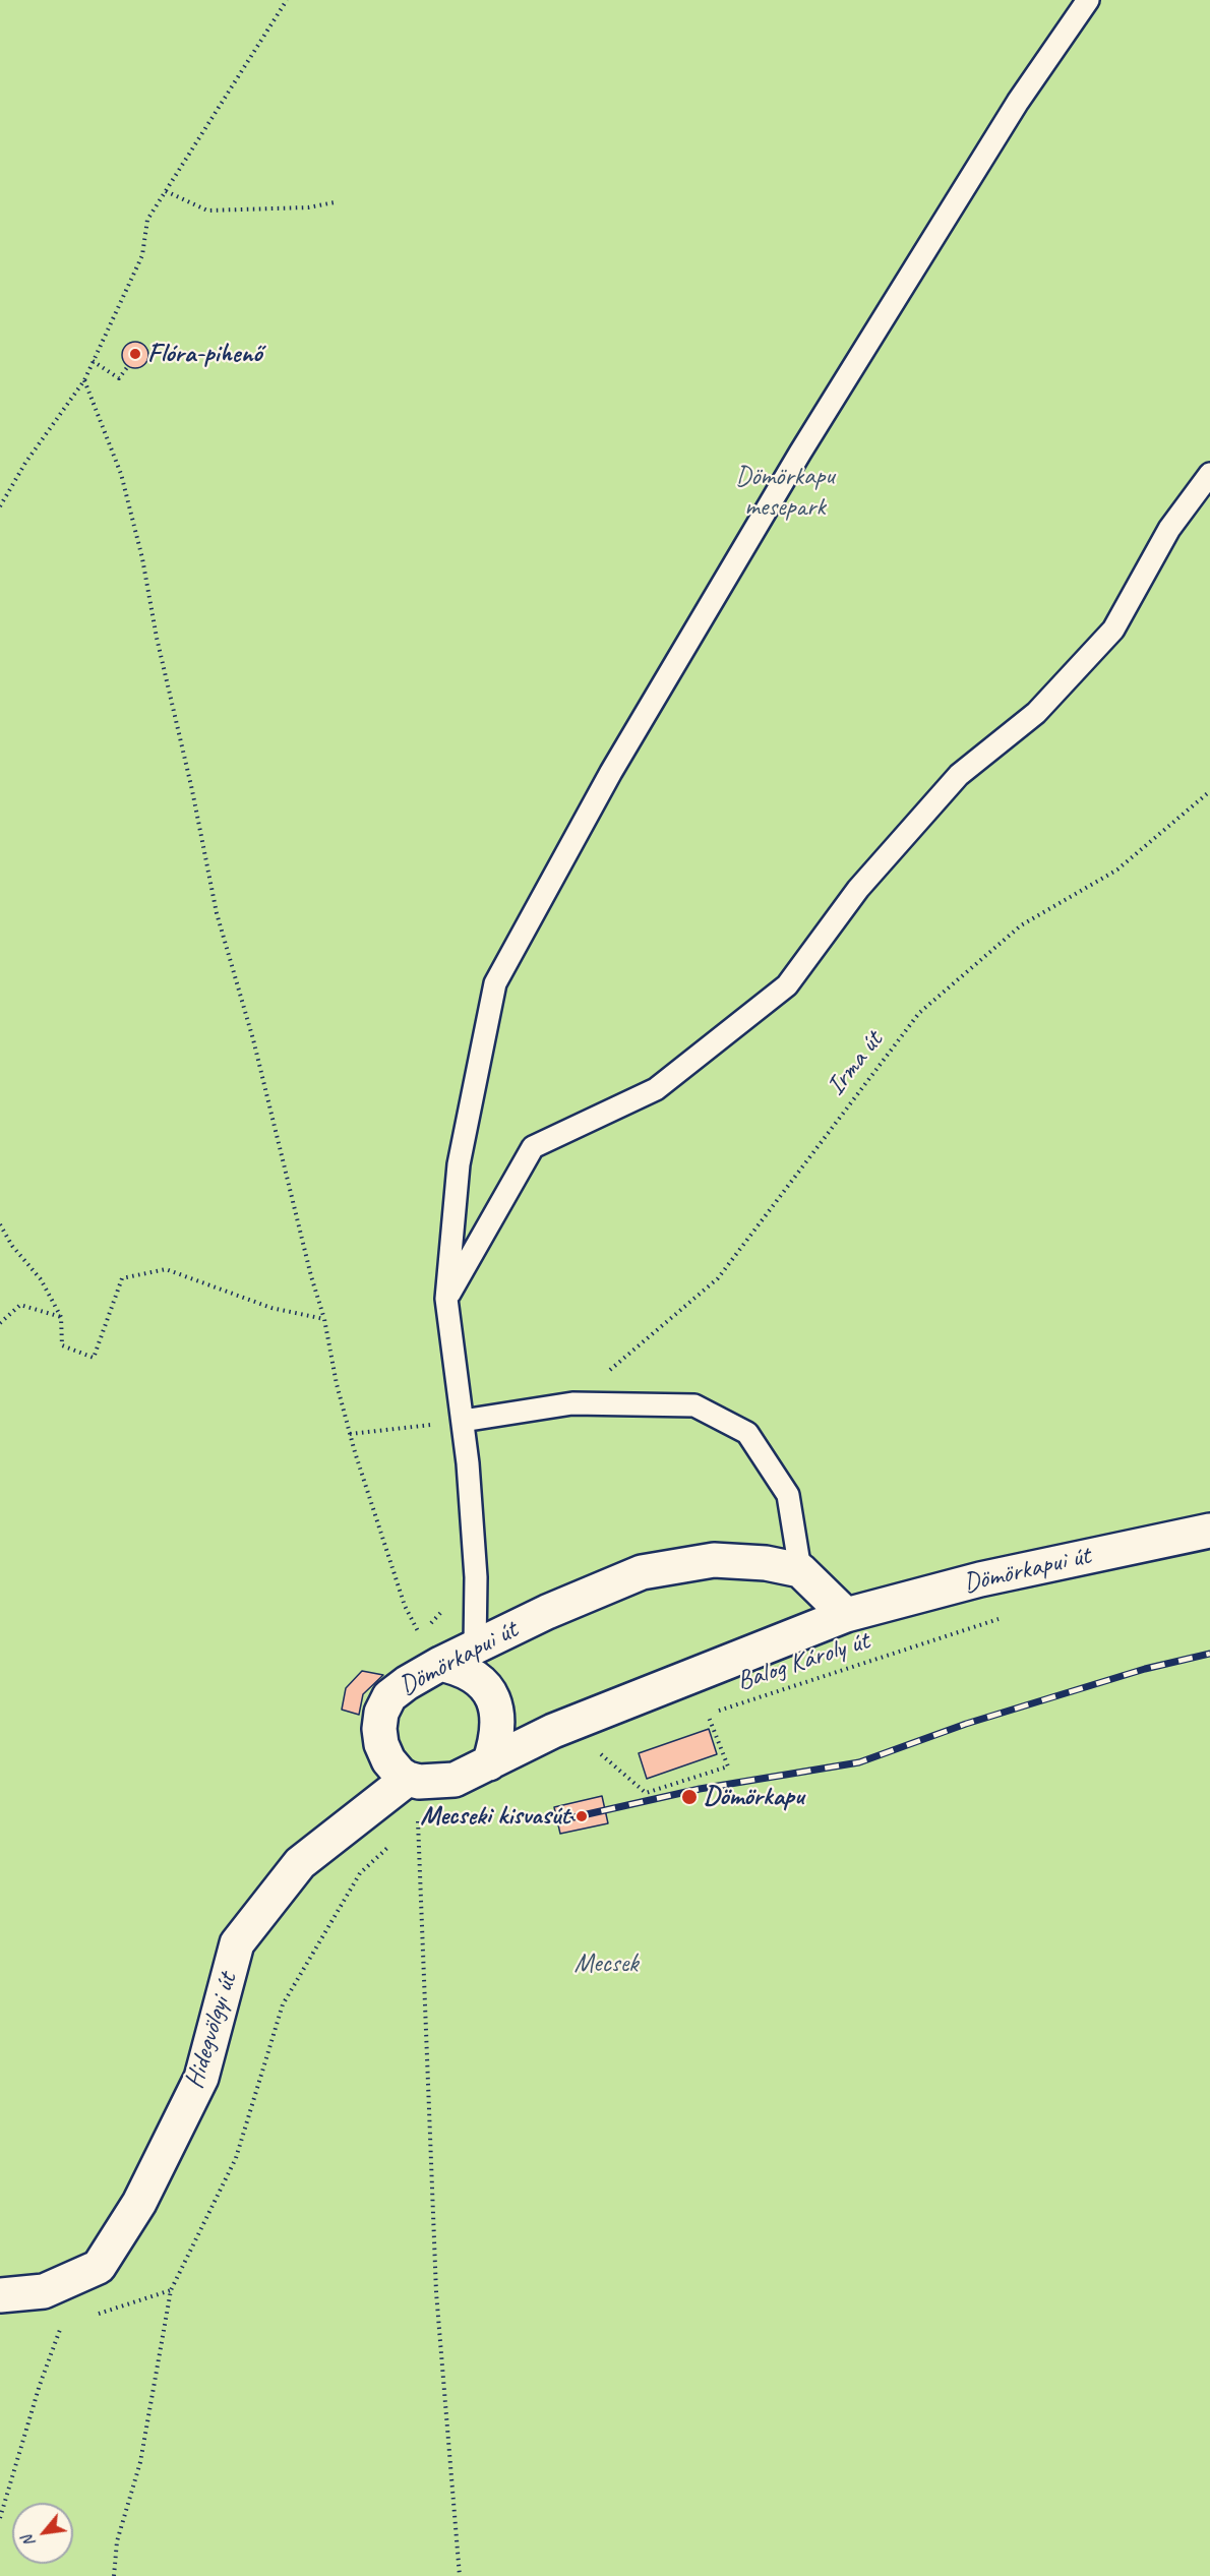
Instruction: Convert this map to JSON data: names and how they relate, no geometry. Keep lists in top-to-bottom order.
{
  "streets": {
    "street": ["Dömörkapui út", "Hidegvölgyi út"],
    "path": ["Irma út", "Balog Károly út"]
  },
  "crossings": [
    ["Dömörkapui út", "Hidegvölgyi út"]
  ],
  "parks": ["Dömörkapu mesepark", "Mecsek"],
  "places": ["Flóra-pihenő", "Dömörkapu", "Mecseki kisvasút"],
  "north": "bottom left"
}
